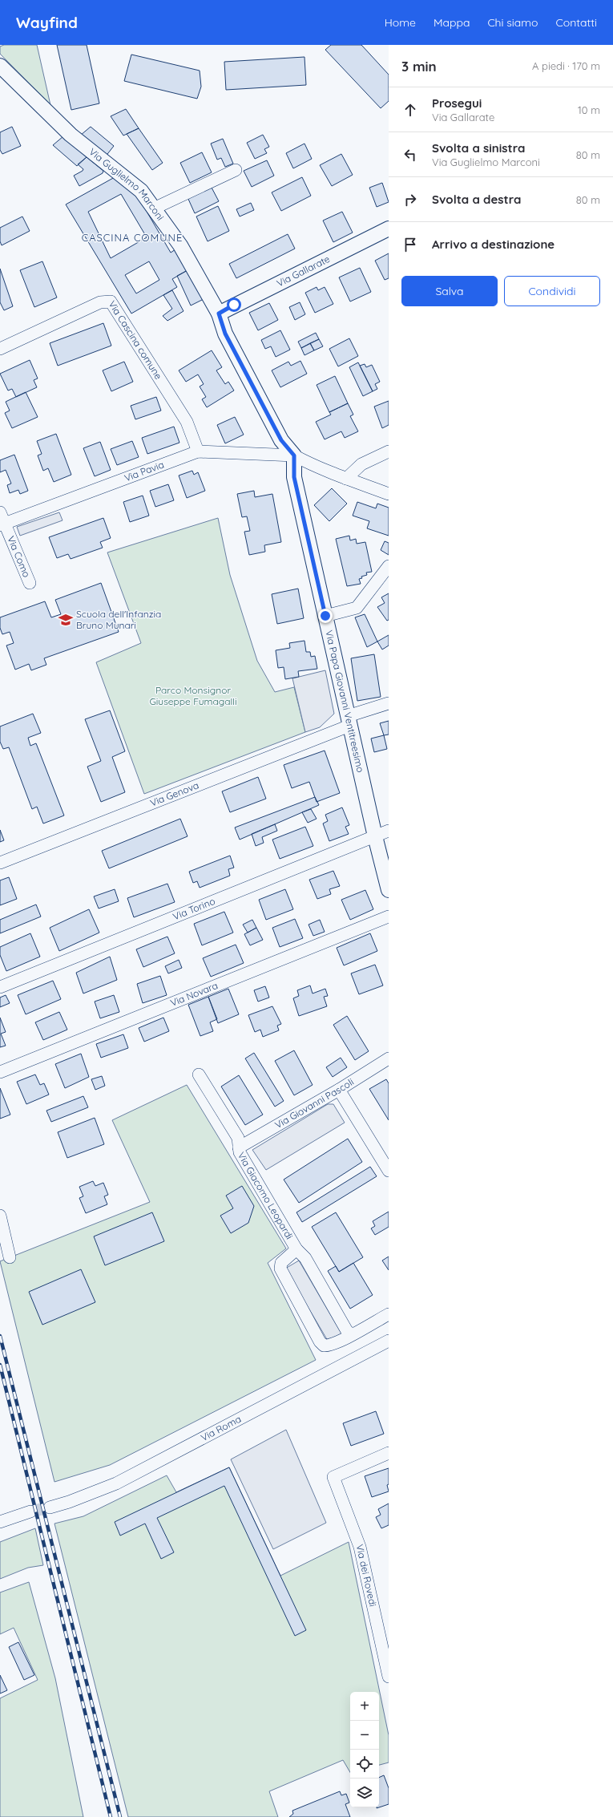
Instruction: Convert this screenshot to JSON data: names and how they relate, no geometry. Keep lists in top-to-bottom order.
{
  "streets": {
    "street": [
      "Via Guglielmo Marconi",
      "Via Gallarate",
      "Via Cascina comune",
      "Via Pavia",
      "Via Como",
      "Via Papa Giovanni Ventitreesimo",
      "Via Genova",
      "Via Torino",
      "Via Novara",
      "Via Giovanni Pascoli",
      "Via Giacomo Leopardi",
      "Via Roma",
      "Via dei Rovedi"
    ]
  },
  "crossings": [
    ["Via Guglielmo Marconi", "Via Gallarate"],
    ["Via Guglielmo Marconi", "Via Pavia"],
    ["Via Guglielmo Marconi", "Via Papa Giovanni Ventitreesimo"],
    ["Via Cascina comune", "Via Pavia"],
    ["Via Pavia", "Via Como"],
    ["Via Pavia", "Via Papa Giovanni Ventitreesimo"],
    ["Via Papa Giovanni Ventitreesimo", "Via Genova"],
    ["Via Papa Giovanni Ventitreesimo", "Via Torino"],
    ["Via Giovanni Pascoli", "Via Giacomo Leopardi"]
  ],
  "districts": ["CASCINA COMUNE"],
  "parks": ["Parco Monsignor Giuseppe Fumagalli"],
  "places": {
    "school or university": ["Scuola dell'Infanzia Bruno Munari"]
  },
  "page": {
    "header": "Wayfind",
    "nav": [
      "Home",
      "Mappa",
      "Chi siamo",
      "Contatti"
    ],
    "heading": ["3 min", "A piedi · 170 m"],
    "list": [
      ["Prosegui", "Via Gallarate", "10 m"],
      ["Svolta a sinistra", "Via Guglielmo Marconi", "80 m"],
      ["Svolta a destra", "80 m"],
      "Arrivo a destinazione"
    ],
    "buttons": ["Salva", "Condividi"],
    "map_buttons": ["+", "−"]
  }
}
